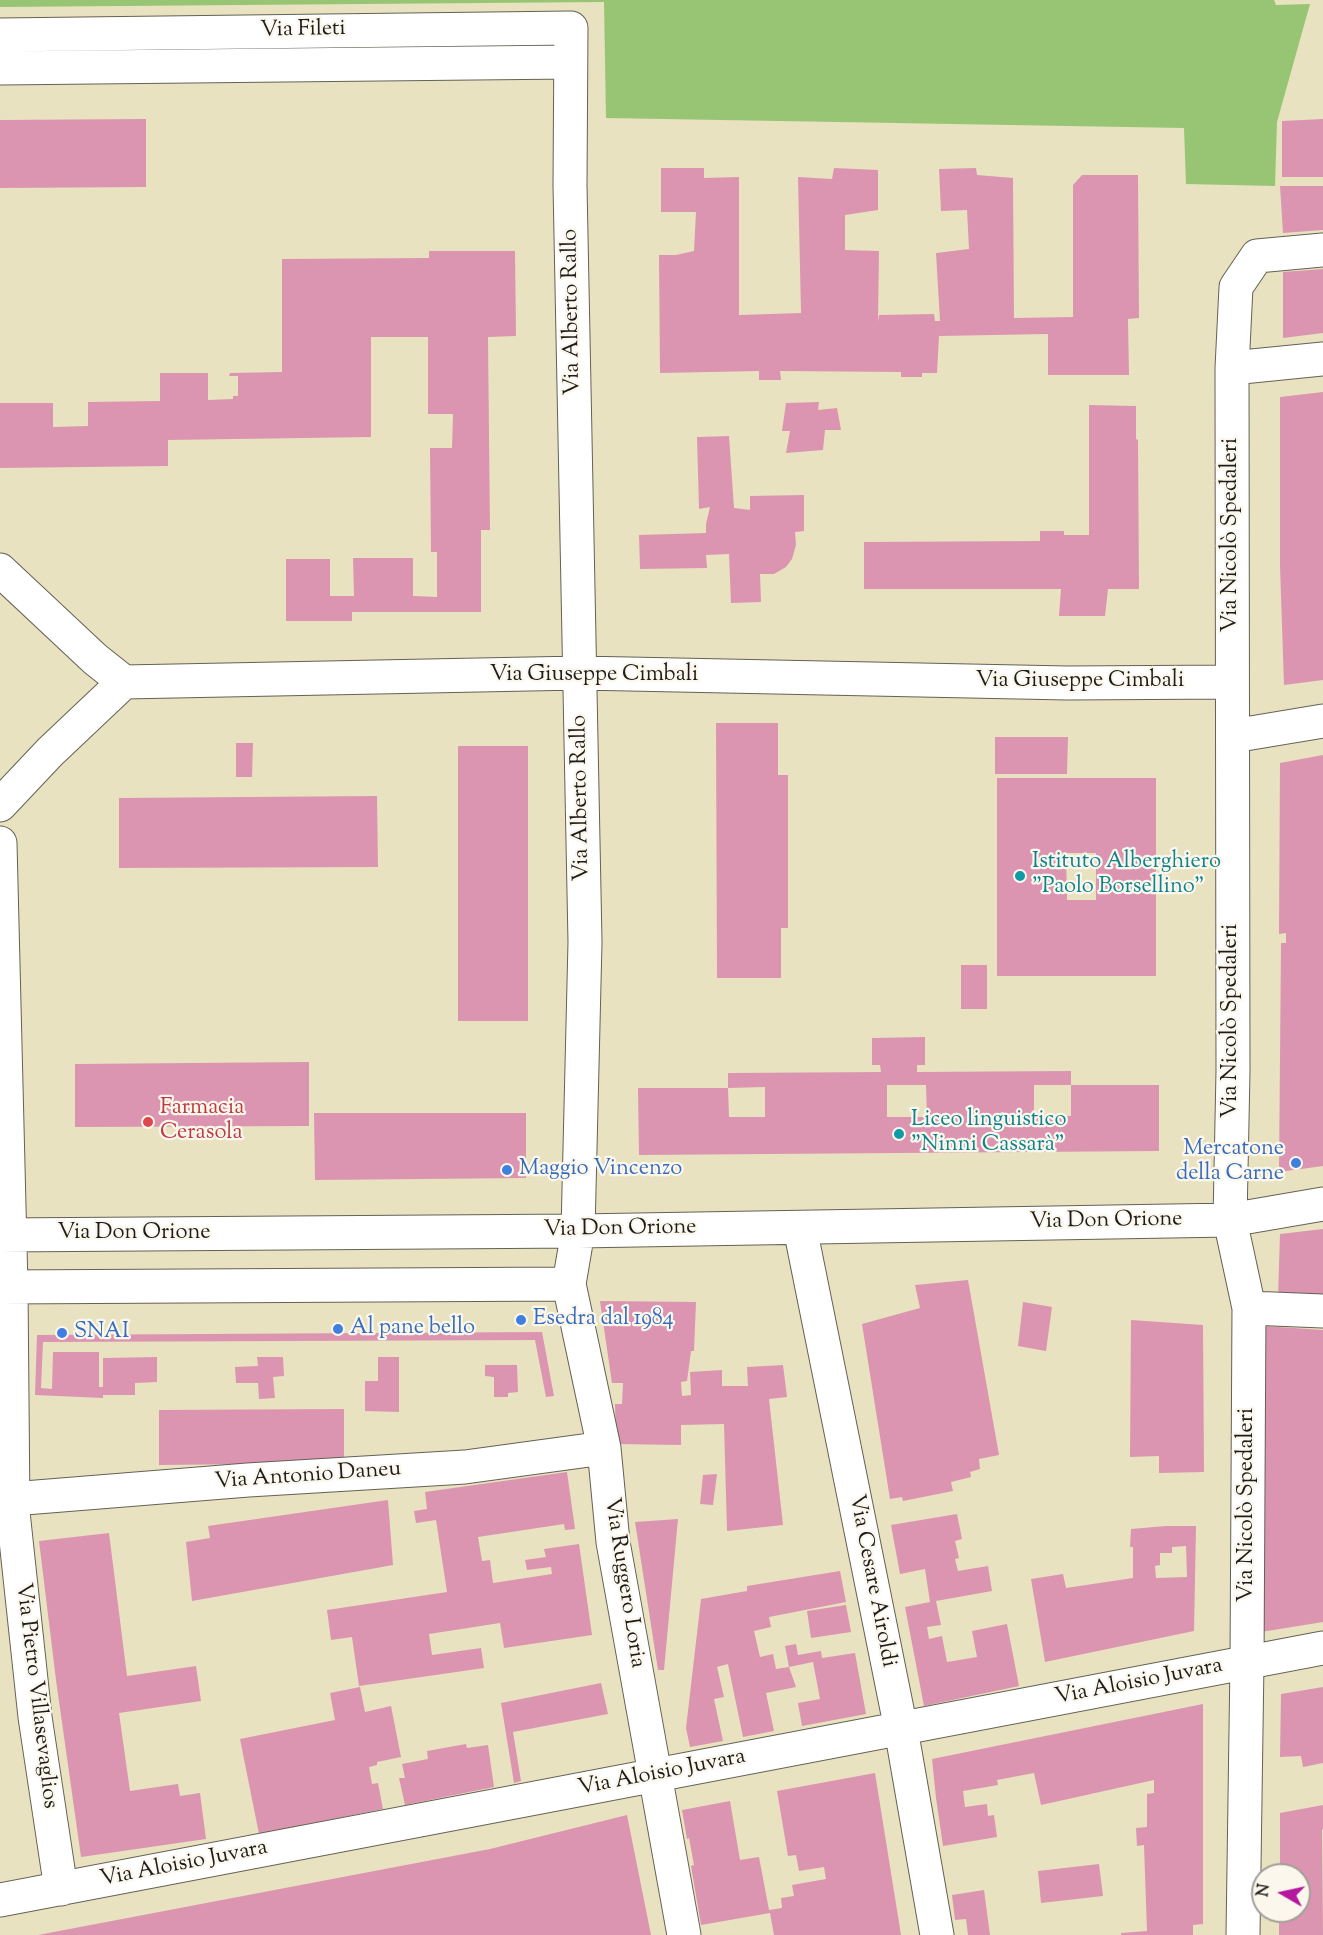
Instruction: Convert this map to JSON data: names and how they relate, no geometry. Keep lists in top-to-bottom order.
{
  "streets": {
    "street": [
      "Via Fileti",
      "Via Alberto Rallo",
      "Via Nicolò Spedaleri",
      "Via Giuseppe Cimbali",
      "Via Don Orione",
      "Via Antonio Daneu",
      "Via Cesare Airoldi",
      "Via Ruggero Loria",
      "Via Aloisio Juvara",
      "Via Pietro Villasevaglios"
    ]
  },
  "crossings": [
    ["Via Fileti", "Via Alberto Rallo"],
    ["Via Alberto Rallo", "Via Giuseppe Cimbali"],
    ["Via Alberto Rallo", "Via Don Orione"],
    ["Via Alberto Rallo", "Via Ruggero Loria"],
    ["Via Nicolò Spedaleri", "Via Giuseppe Cimbali"],
    ["Via Nicolò Spedaleri", "Via Don Orione"],
    ["Via Nicolò Spedaleri", "Via Aloisio Juvara"],
    ["Via Don Orione", "Via Cesare Airoldi"],
    ["Via Don Orione", "Via Ruggero Loria"],
    ["Via Antonio Daneu", "Via Ruggero Loria"],
    ["Via Antonio Daneu", "Via Pietro Villasevaglios"],
    ["Via Cesare Airoldi", "Via Aloisio Juvara"],
    ["Via Ruggero Loria", "Via Aloisio Juvara"],
    ["Via Aloisio Juvara", "Via Pietro Villasevaglios"]
  ],
  "places": [
    "Istituto Alberghiero \"Paolo Borsellino\"",
    "Farmacia Cerasola",
    "Liceo linguistico \"Ninni Cassarà\"",
    "Mercatone della Carne",
    "Maggio Vincenzo",
    "Esedra dal 1984",
    "Al pane bello",
    "SNAI"
  ],
  "north": "left"
}
